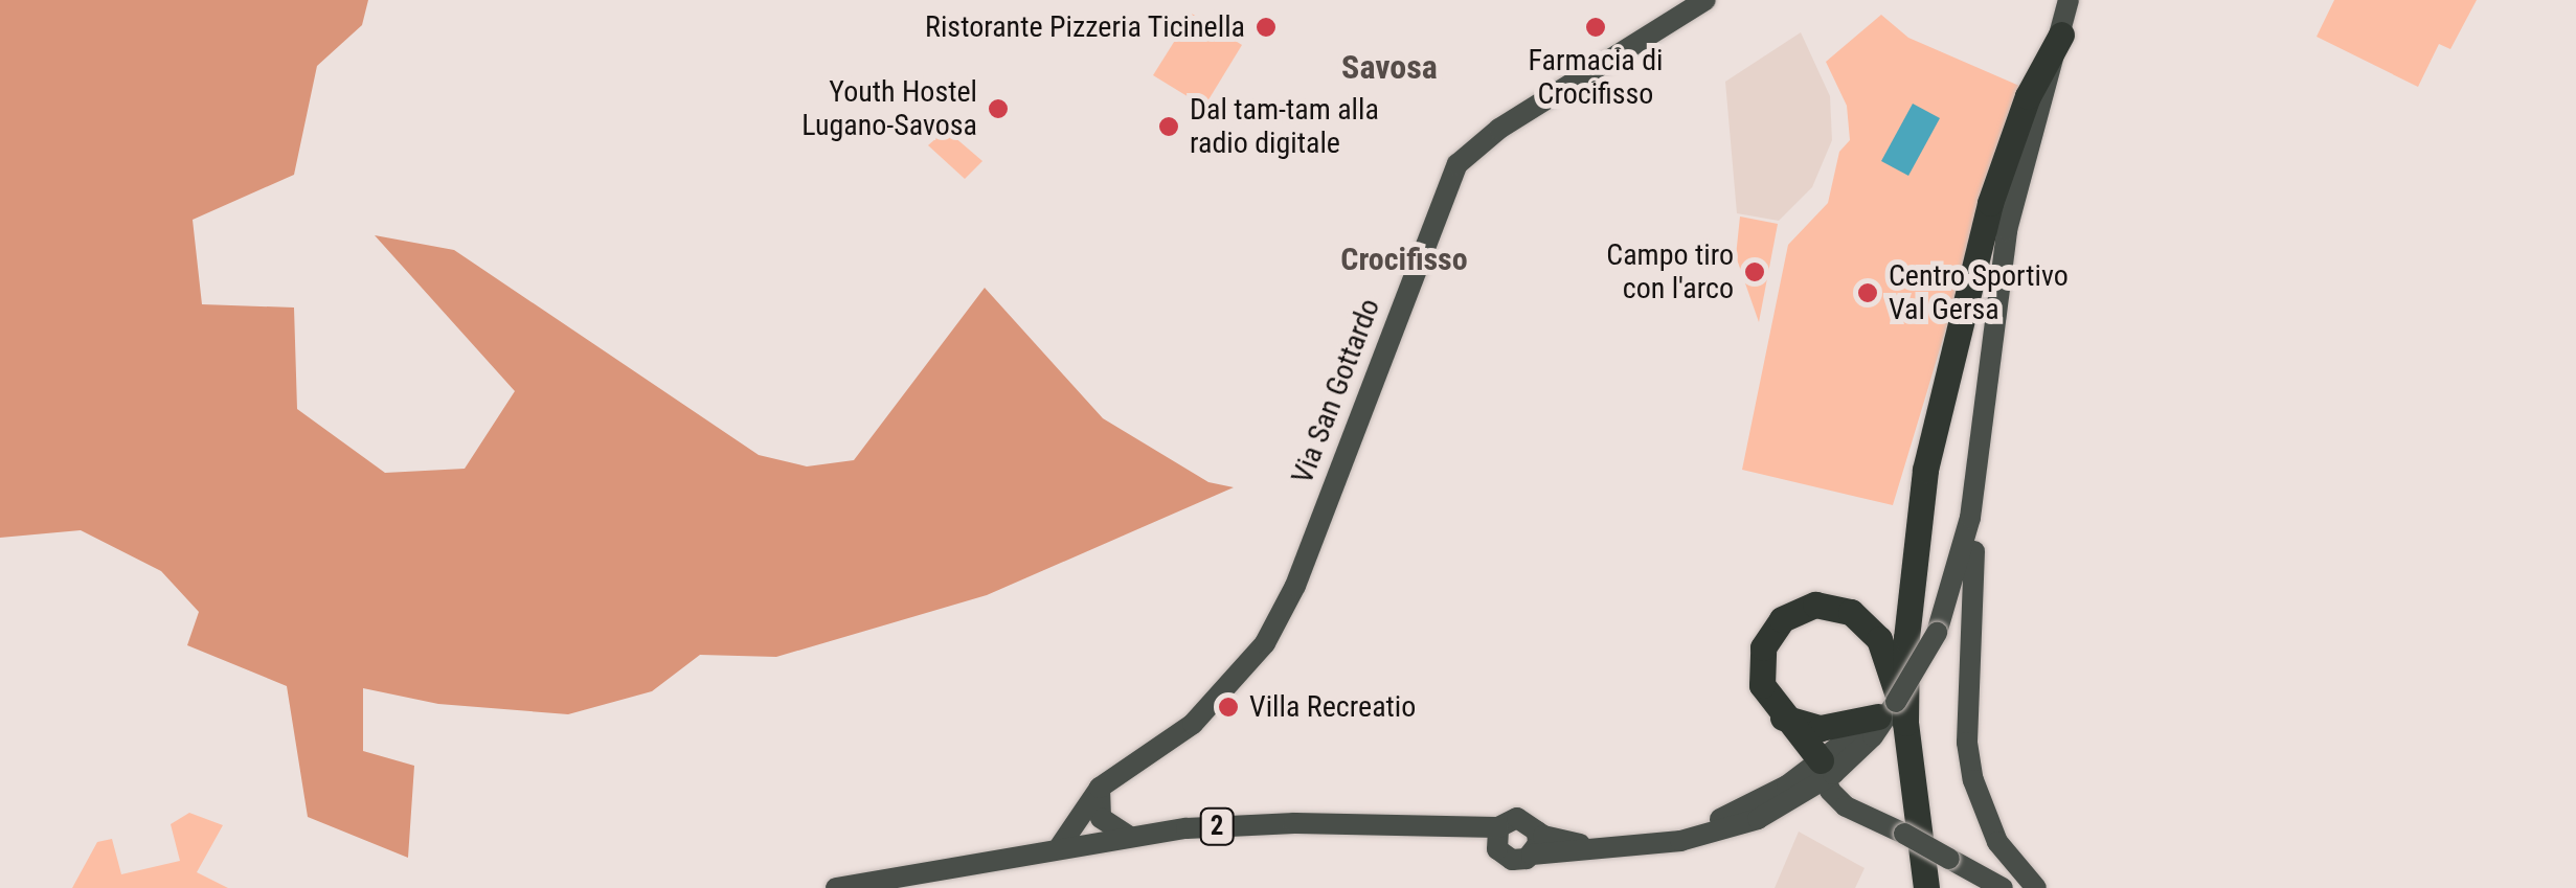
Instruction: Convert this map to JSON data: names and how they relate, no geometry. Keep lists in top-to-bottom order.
{
  "streets": {
    "main road": ["Via San Gottardo", "2"]
  },
  "crossings": [
    ["Via San Gottardo", "2"]
  ],
  "districts": ["Savosa", "Crocifisso"],
  "places": [
    "Ristorante Pizzeria Ticinella",
    "Farmacia di Crocifisso",
    "Youth Hostel Lugano-Savosa",
    "Dal tam-tam alla radio digitale",
    "Campo tiro con l'arco",
    "Centro Sportivo Val Gersa",
    "Villa Recreatio"
  ]
}
